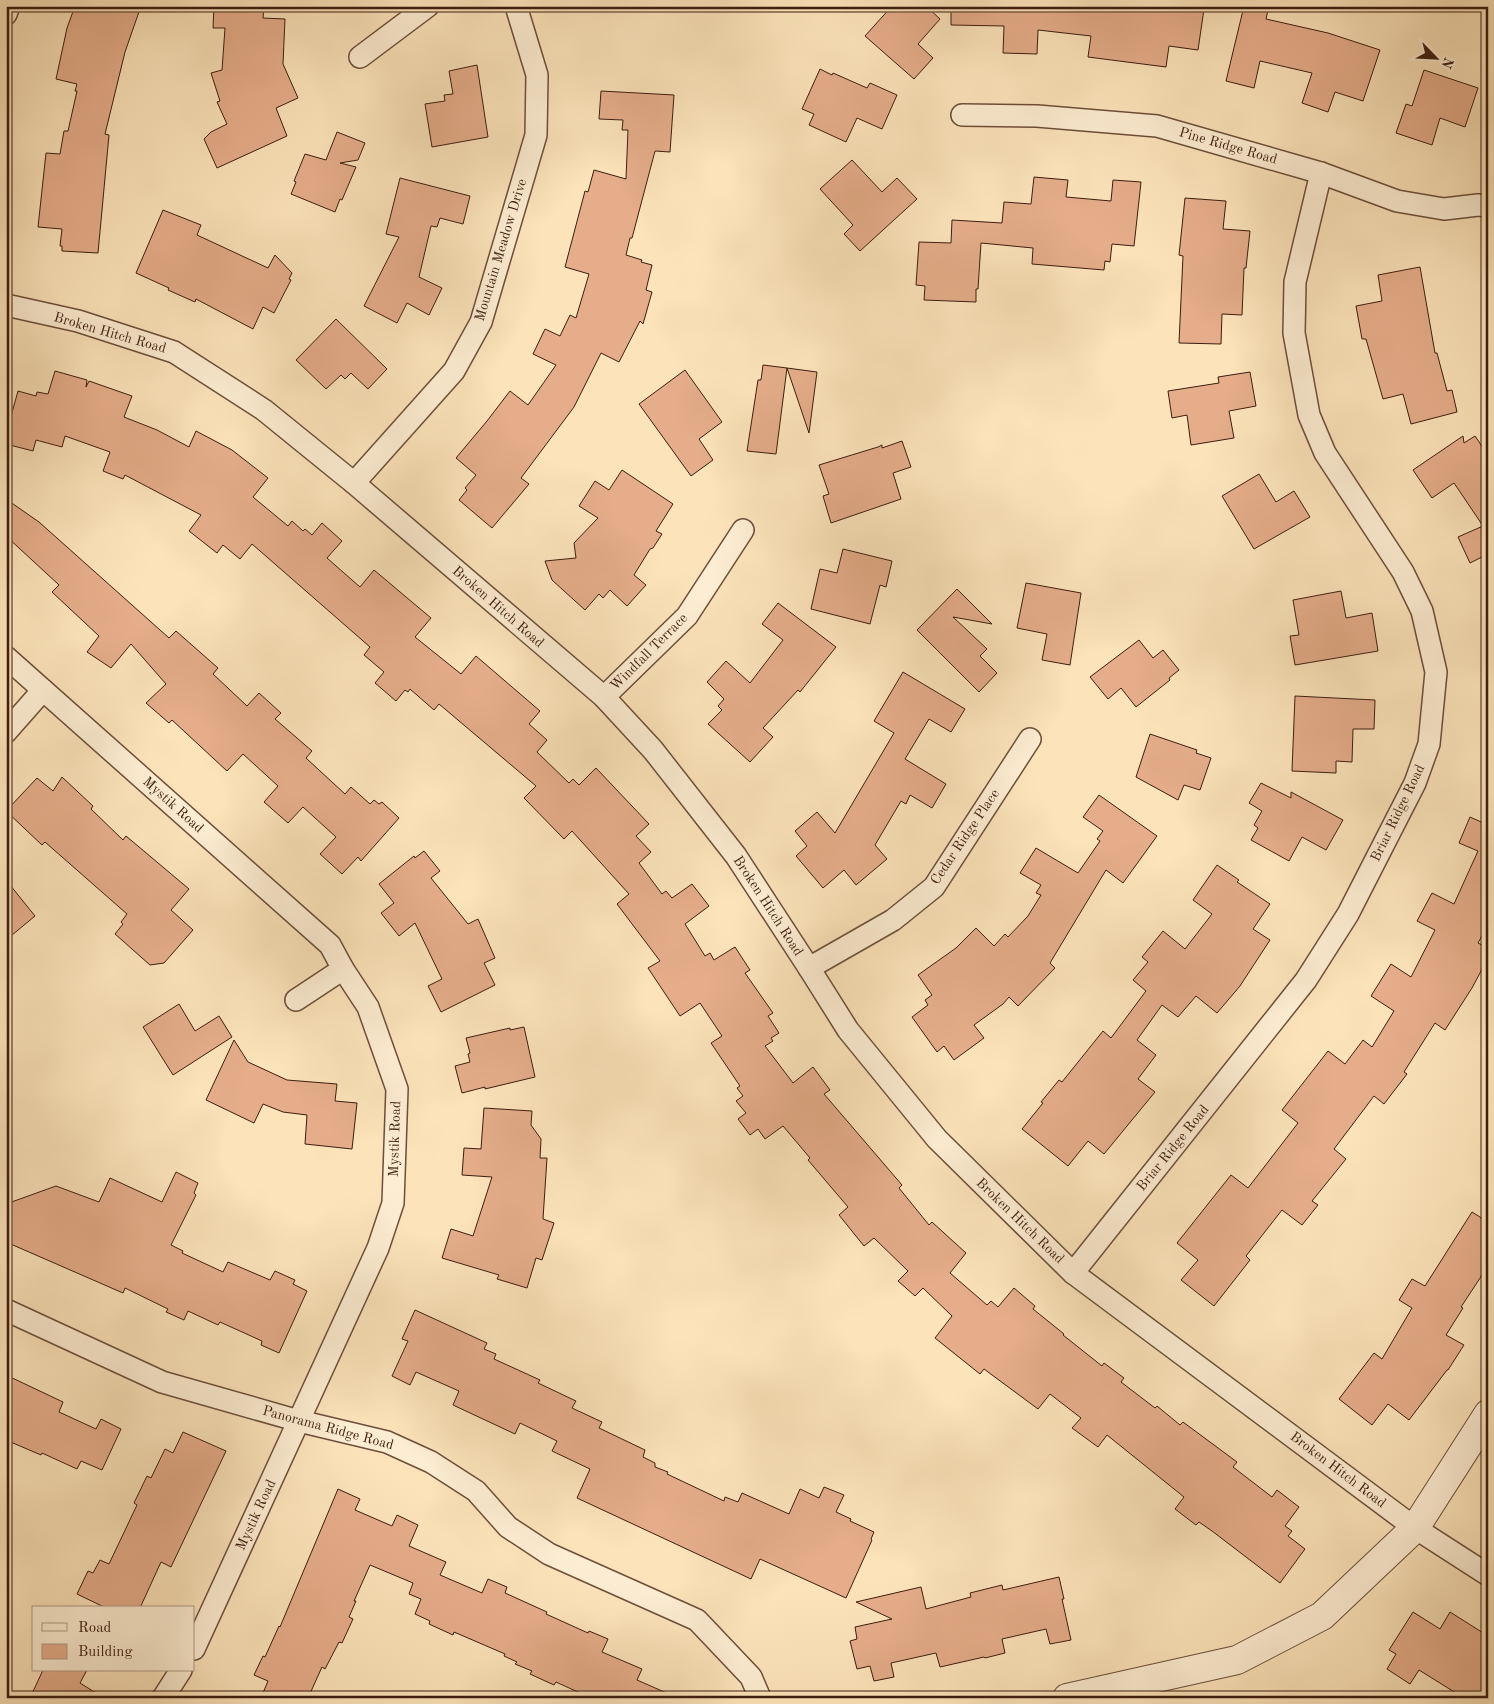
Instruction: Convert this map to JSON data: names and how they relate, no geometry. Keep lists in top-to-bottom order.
{
  "streets": {
    "street": [
      "Pine Ridge Road",
      "Mountain Meadow Drive",
      "Broken Hitch Road",
      "Windfall Terrace",
      "Mystik Road",
      "Briar Ridge Road",
      "Cedar Ridge Place",
      "Panorama Ridge Road"
    ]
  },
  "crossings": [
    ["Pine Ridge Road", "Briar Ridge Road"],
    ["Mountain Meadow Drive", "Broken Hitch Road"],
    ["Broken Hitch Road", "Windfall Terrace"],
    ["Broken Hitch Road", "Briar Ridge Road"],
    ["Broken Hitch Road", "Cedar Ridge Place"],
    ["Mystik Road", "Panorama Ridge Road"]
  ],
  "legend": ["Road", "Building"],
  "north": "bottom right"
}
